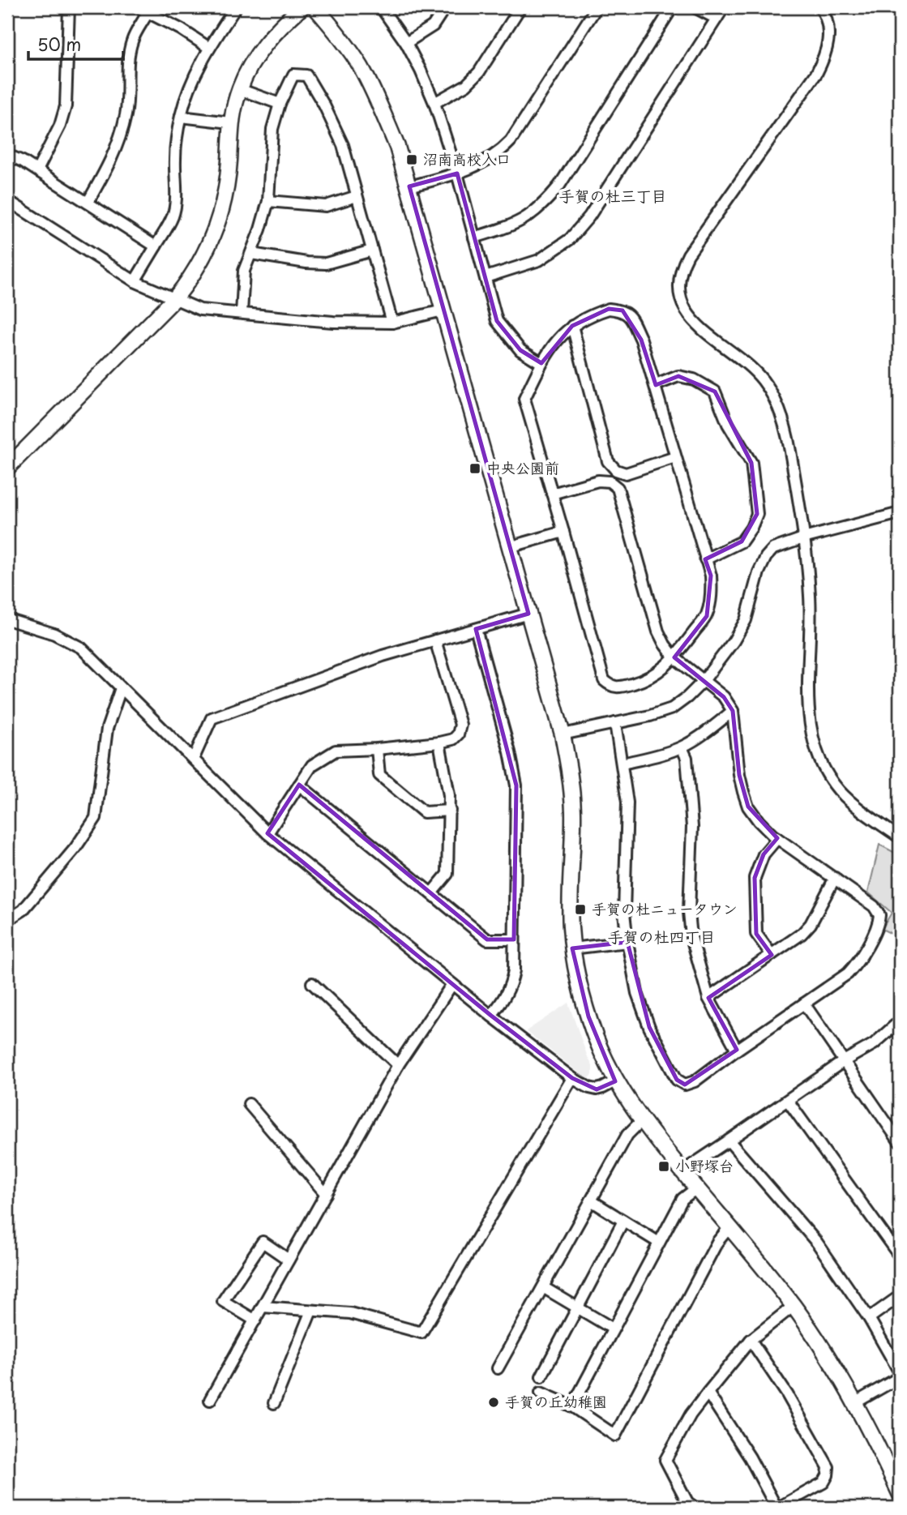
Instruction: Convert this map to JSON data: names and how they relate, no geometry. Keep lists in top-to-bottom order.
{
  "districts": ["手賀の杜三丁目", "手賀の杜四丁目"],
  "places": {
    "transit": [
      "沼南高校入口",
      "中央公園前",
      "手賀の杜ニュータウン",
      "小野塚台"
    ],
    "other": ["手賀の丘幼稚園"]
  },
  "scale_bar": "50 m"
}
